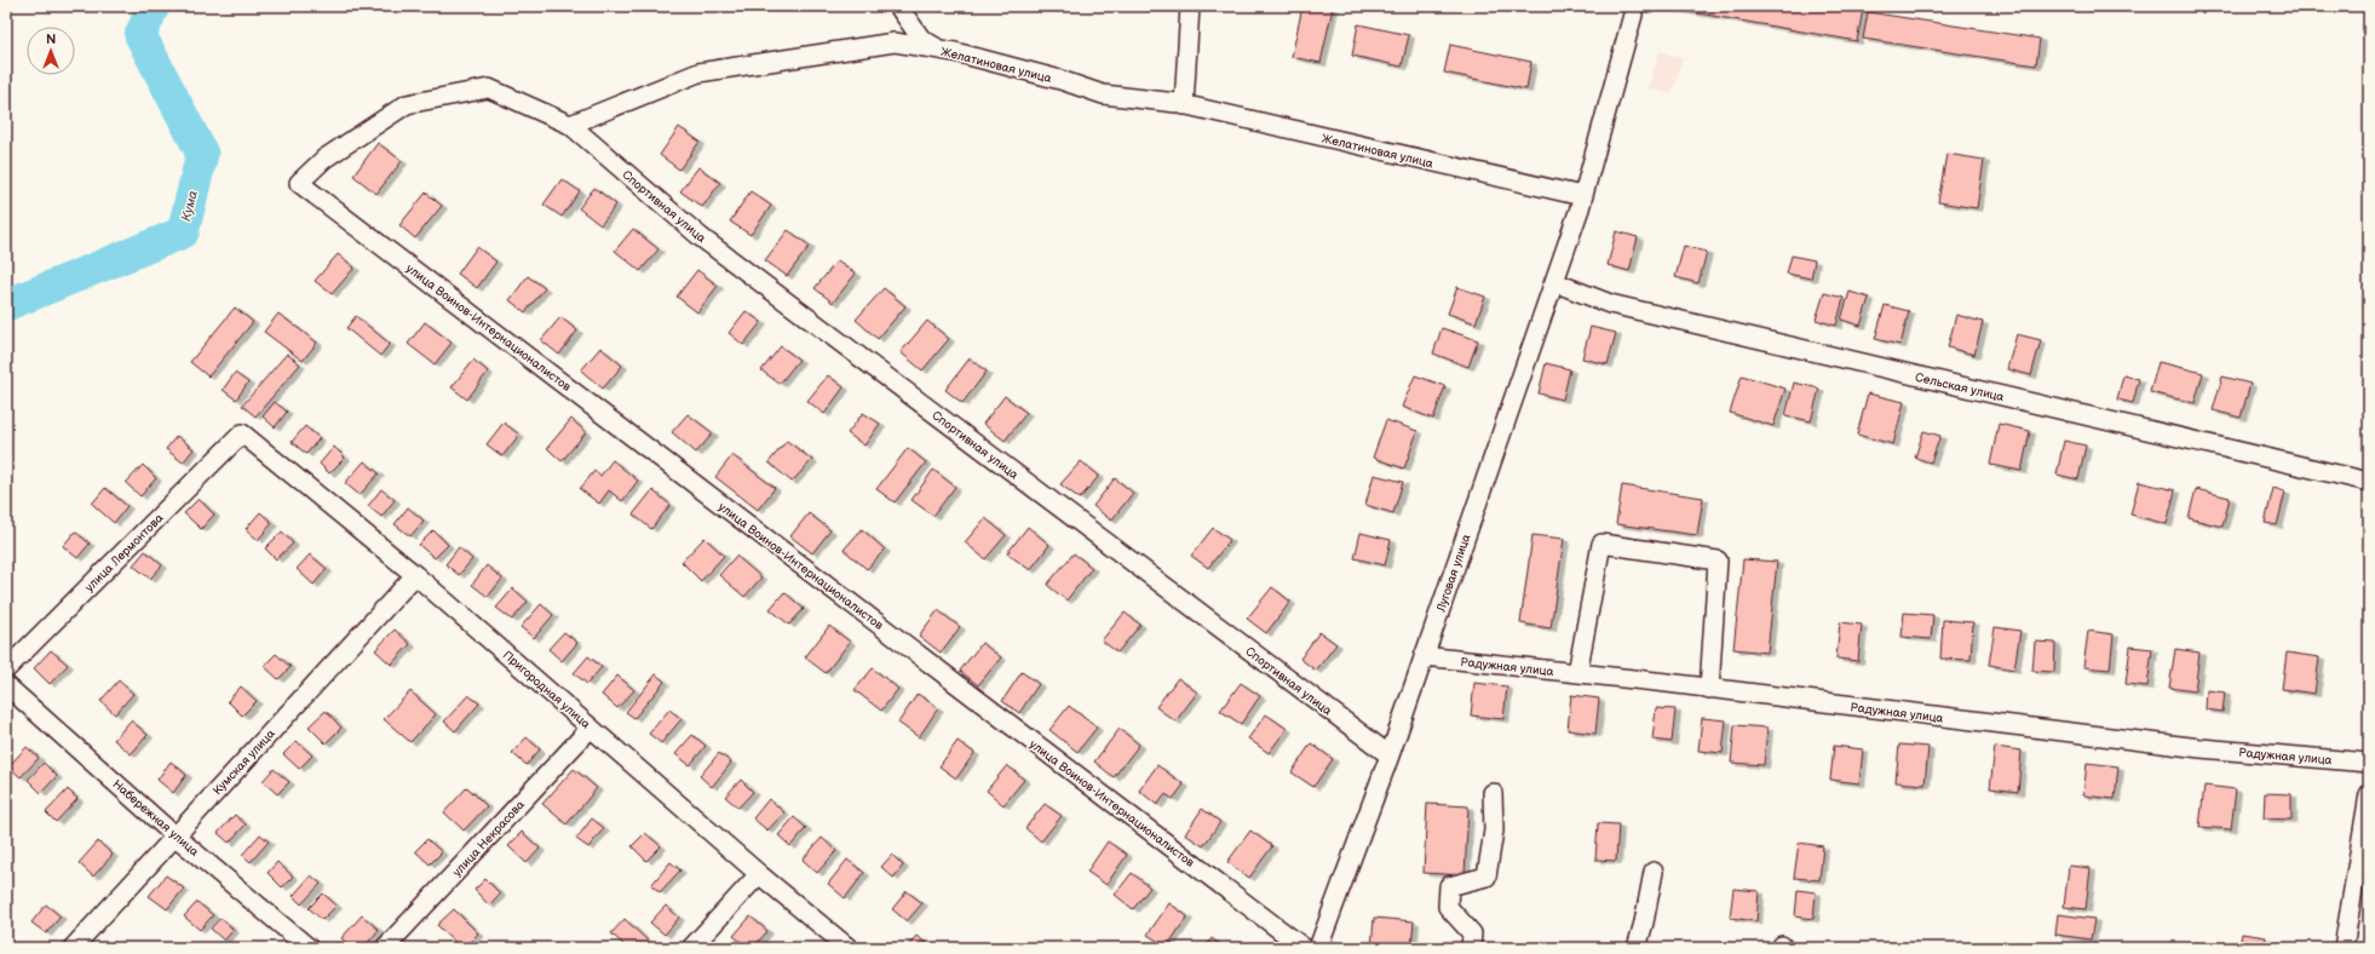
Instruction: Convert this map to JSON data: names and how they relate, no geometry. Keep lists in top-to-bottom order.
{
  "streets": {
    "street": [
      "Желатиновая улица",
      "Спортивная улица",
      "улица Воинов-Интернационалистов",
      "Сельская улица",
      "улица Лермонтова",
      "Луговая улица",
      "Радужная улица",
      "Пригородная улица",
      "Кумская улица",
      "Набережная улица",
      "улица Некрасова"
    ]
  },
  "crossings": [
    ["Желатиновая улица", "Спортивная улица"],
    ["Желатиновая улица", "улица Воинов-Интернационалистов"],
    ["Желатиновая улица", "Луговая улица"],
    ["Спортивная улица", "улица Воинов-Интернационалистов"],
    ["Спортивная улица", "Луговая улица"],
    ["Сельская улица", "Луговая улица"],
    ["улица Лермонтова", "Пригородная улица"],
    ["Луговая улица", "Радужная улица"],
    ["Пригородная улица", "Кумская улица"],
    ["Пригородная улица", "улица Некрасова"],
    ["Кумская улица", "Набережная улица"]
  ],
  "water": ["Кума"],
  "north": "top"
}
